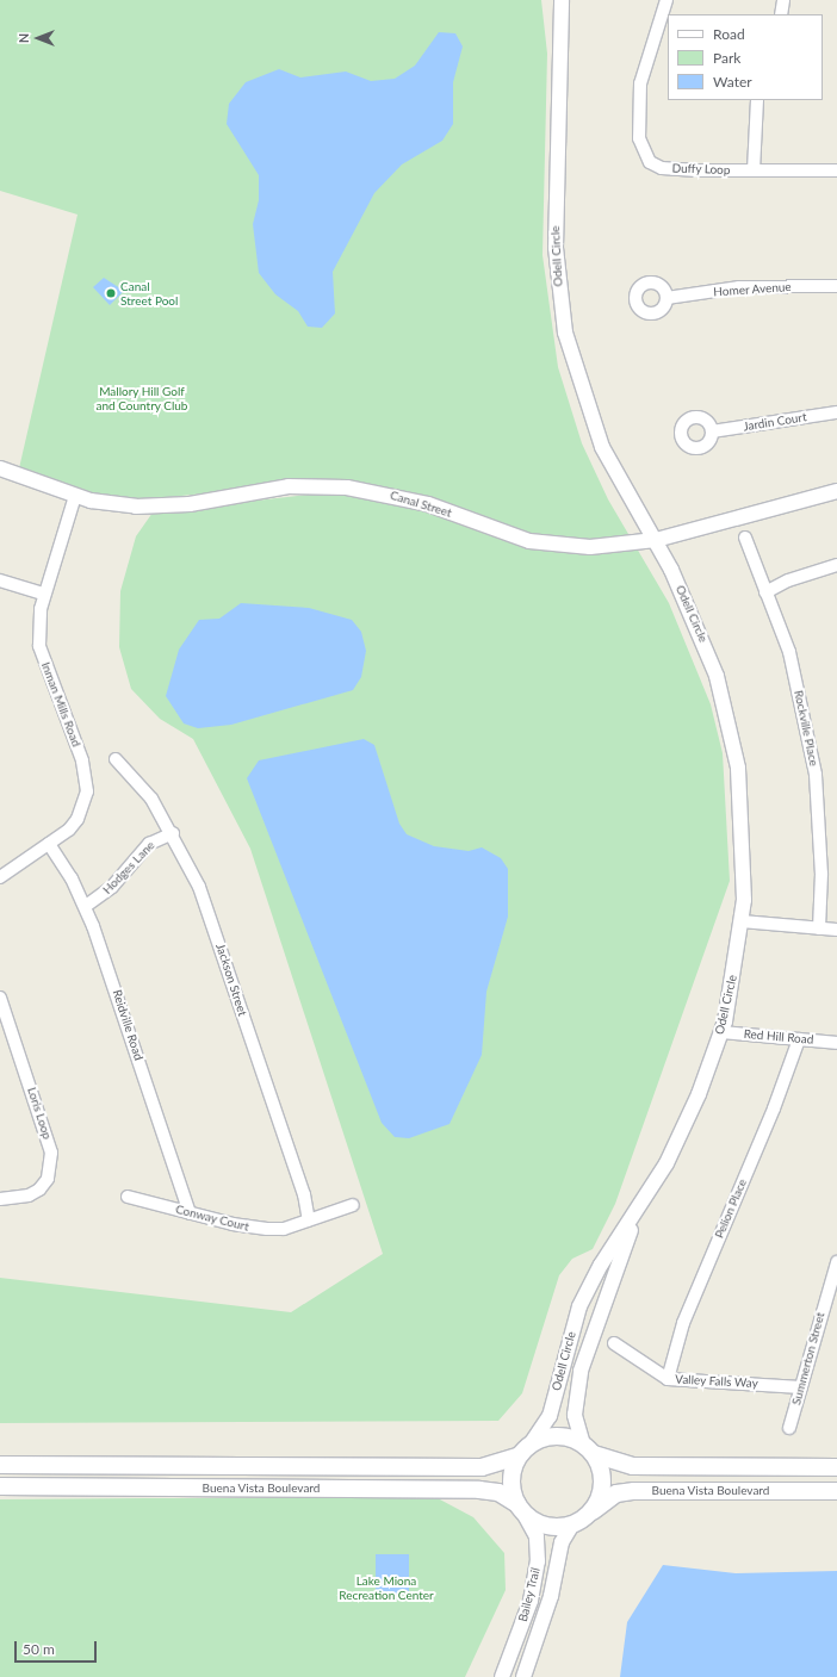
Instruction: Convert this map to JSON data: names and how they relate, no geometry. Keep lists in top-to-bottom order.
{
  "streets": {
    "main road": ["Buena Vista Boulevard"],
    "street": [
      "Duffy Loop",
      "Odell Circle",
      "Homer Avenue",
      "Jardin Court",
      "Canal Street",
      "Inman Mills Road",
      "Rockville Place",
      "Hodges Lane",
      "Jackson Street",
      "Reidville Road",
      "Red Hill Road",
      "Loris Loop",
      "Pelion Place",
      "Conway Court",
      "Summerton Street",
      "Valley Falls Way",
      "Bailey Trail"
    ]
  },
  "crossings": [
    ["Odell Circle", "Canal Street"],
    ["Odell Circle", "Red Hill Road"],
    ["Odell Circle", "Buena Vista Boulevard"],
    ["Odell Circle", "Bailey Trail"],
    ["Canal Street", "Inman Mills Road"],
    ["Inman Mills Road", "Reidville Road"],
    ["Hodges Lane", "Jackson Street"],
    ["Hodges Lane", "Reidville Road"],
    ["Jackson Street", "Conway Court"],
    ["Reidville Road", "Conway Court"],
    ["Red Hill Road", "Pelion Place"],
    ["Pelion Place", "Valley Falls Way"],
    ["Summerton Street", "Valley Falls Way"],
    ["Buena Vista Boulevard", "Bailey Trail"]
  ],
  "parks": ["Mallory Hill Golf and Country Club", "Lake Miona Recreation Center"],
  "places": ["Canal Street Pool"],
  "legend": ["Road", "Park", "Water"],
  "scale_bar": "50 m",
  "north": "left"
}
